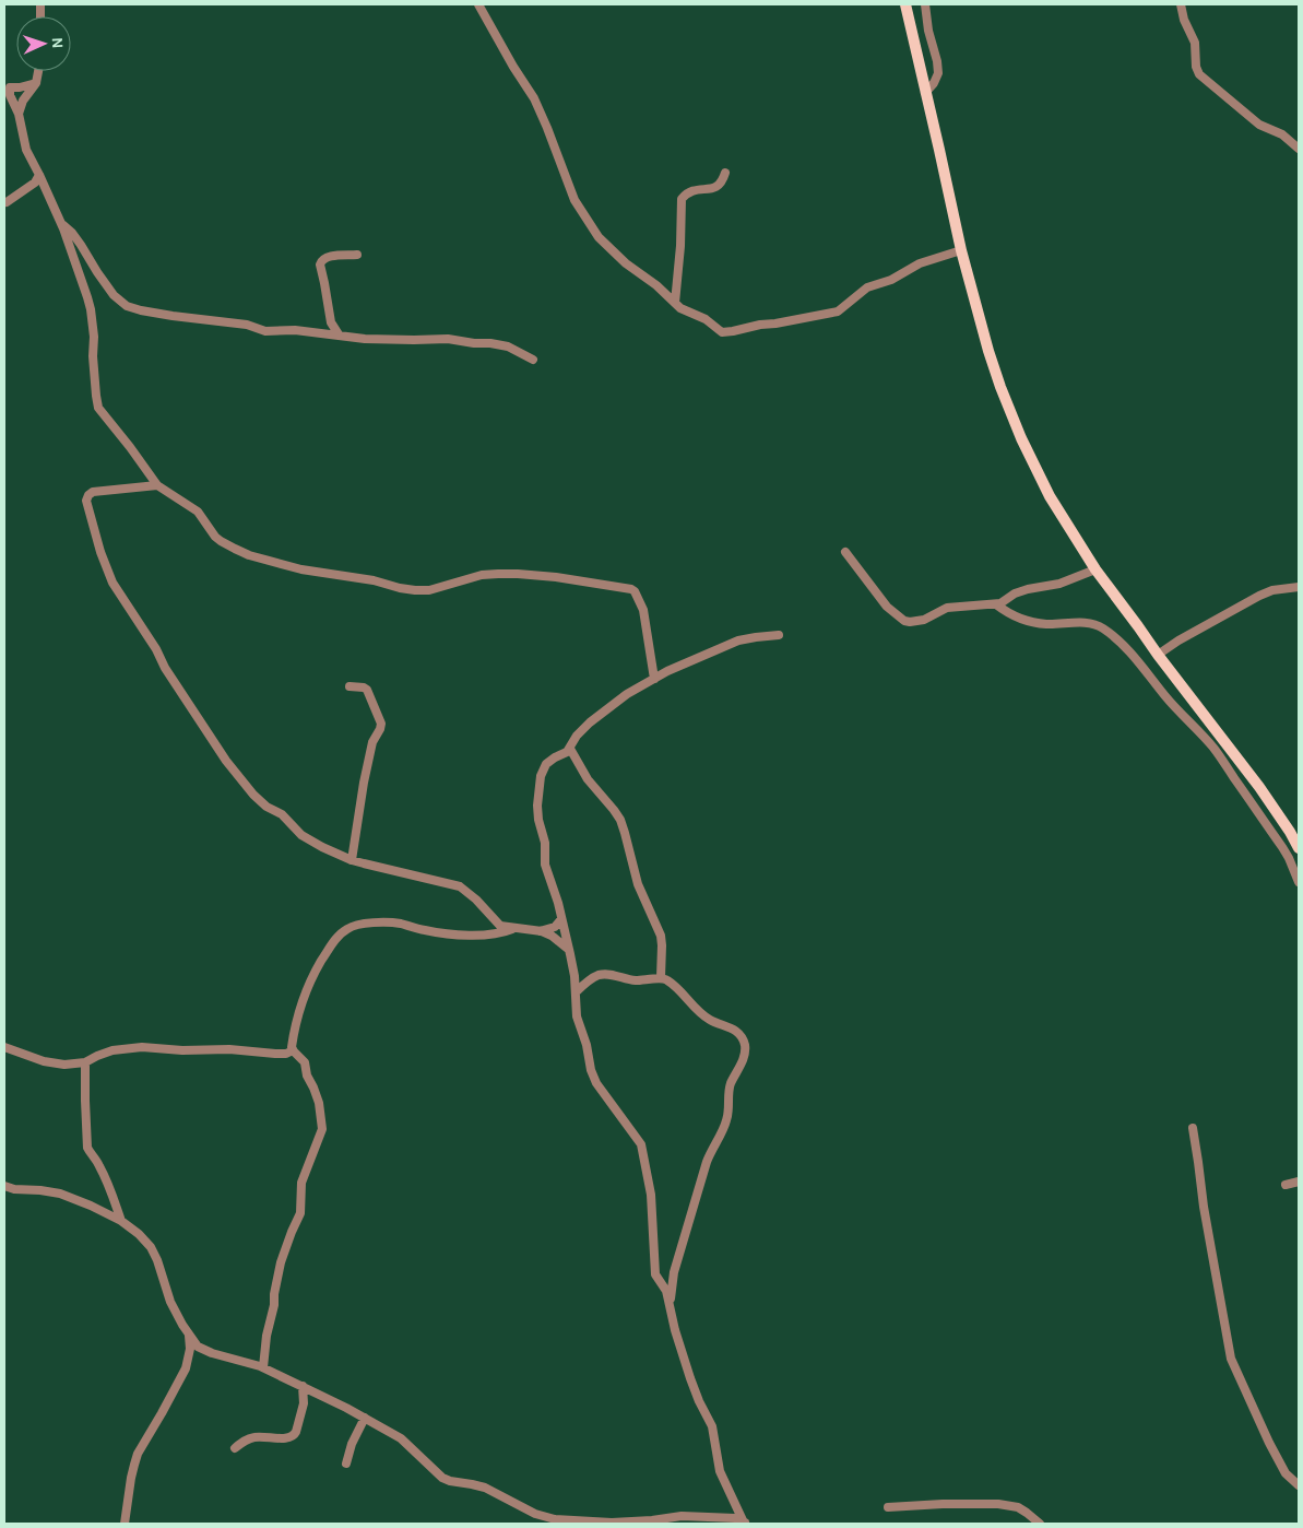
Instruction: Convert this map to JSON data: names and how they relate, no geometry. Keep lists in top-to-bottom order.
{
  "north": "right"
}
